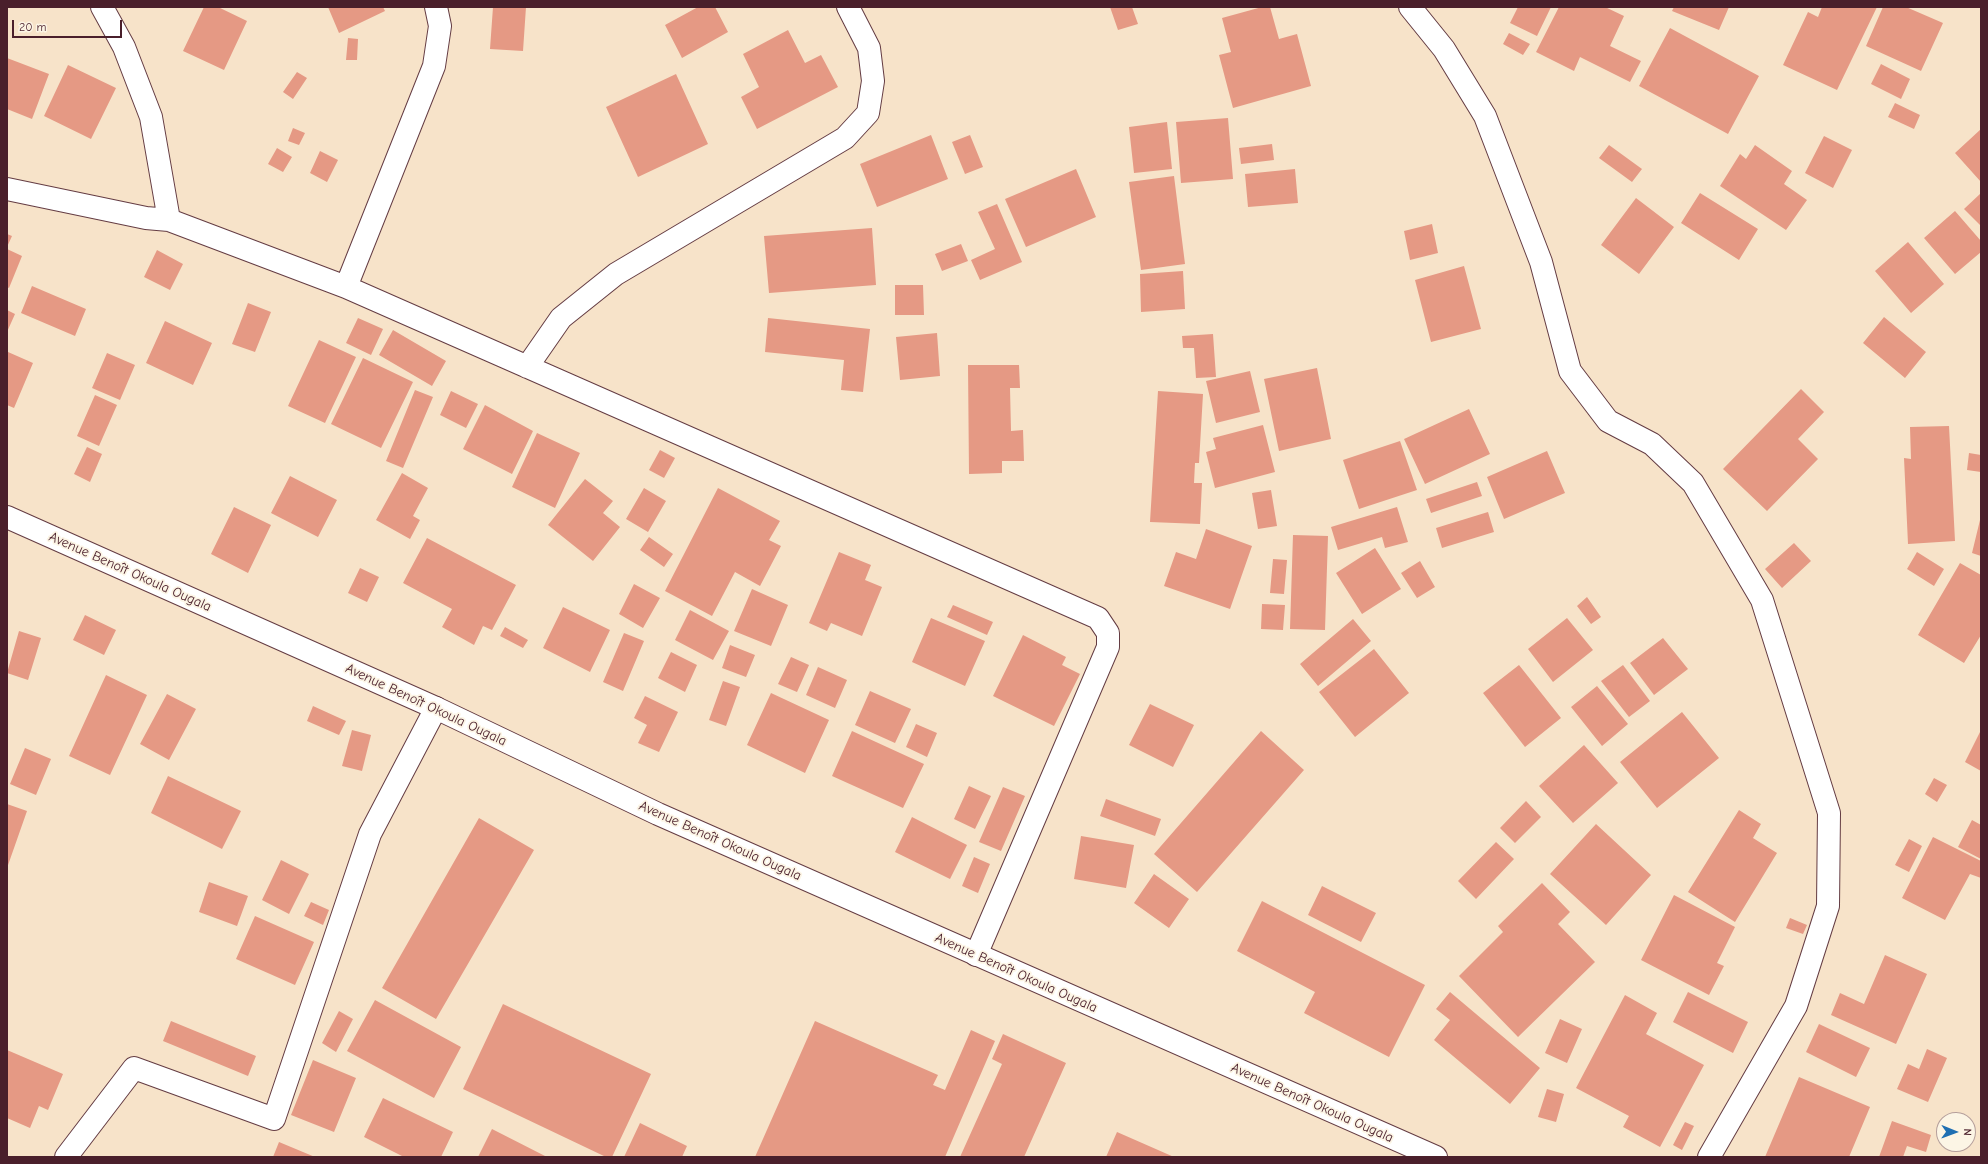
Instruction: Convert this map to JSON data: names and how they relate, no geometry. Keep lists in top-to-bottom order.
{
  "streets": {
    "street": ["Avenue Benoît Okoula Ougala"]
  },
  "scale_bar": "20 m",
  "north": "right"
}
